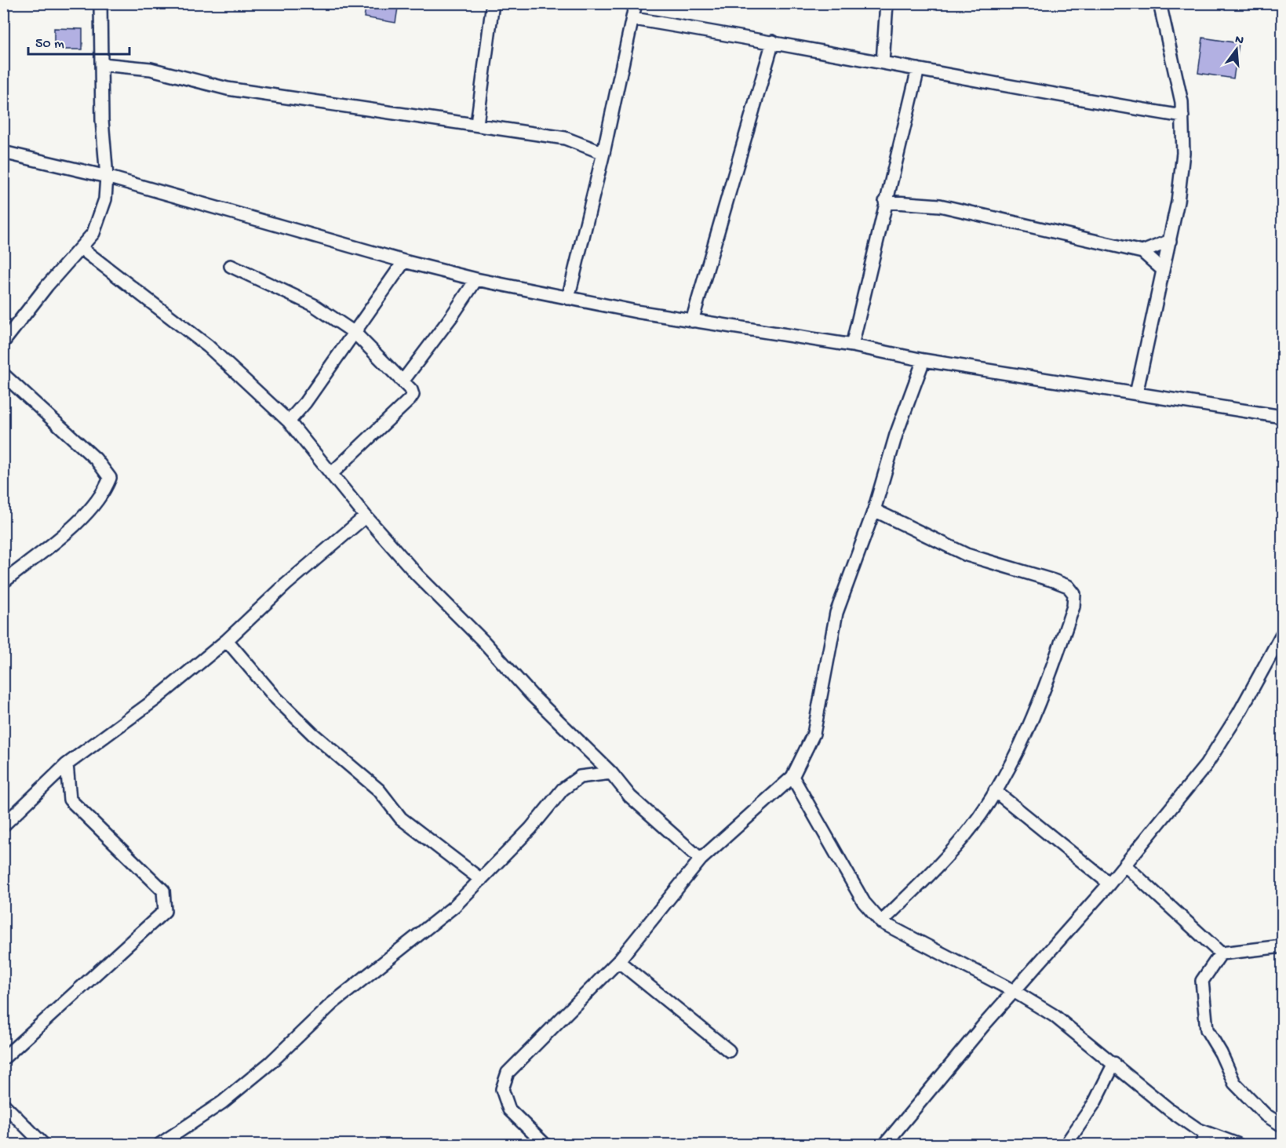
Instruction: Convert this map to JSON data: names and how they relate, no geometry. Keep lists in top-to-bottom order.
{
  "scale_bar": "50 m",
  "north": "top"
}
